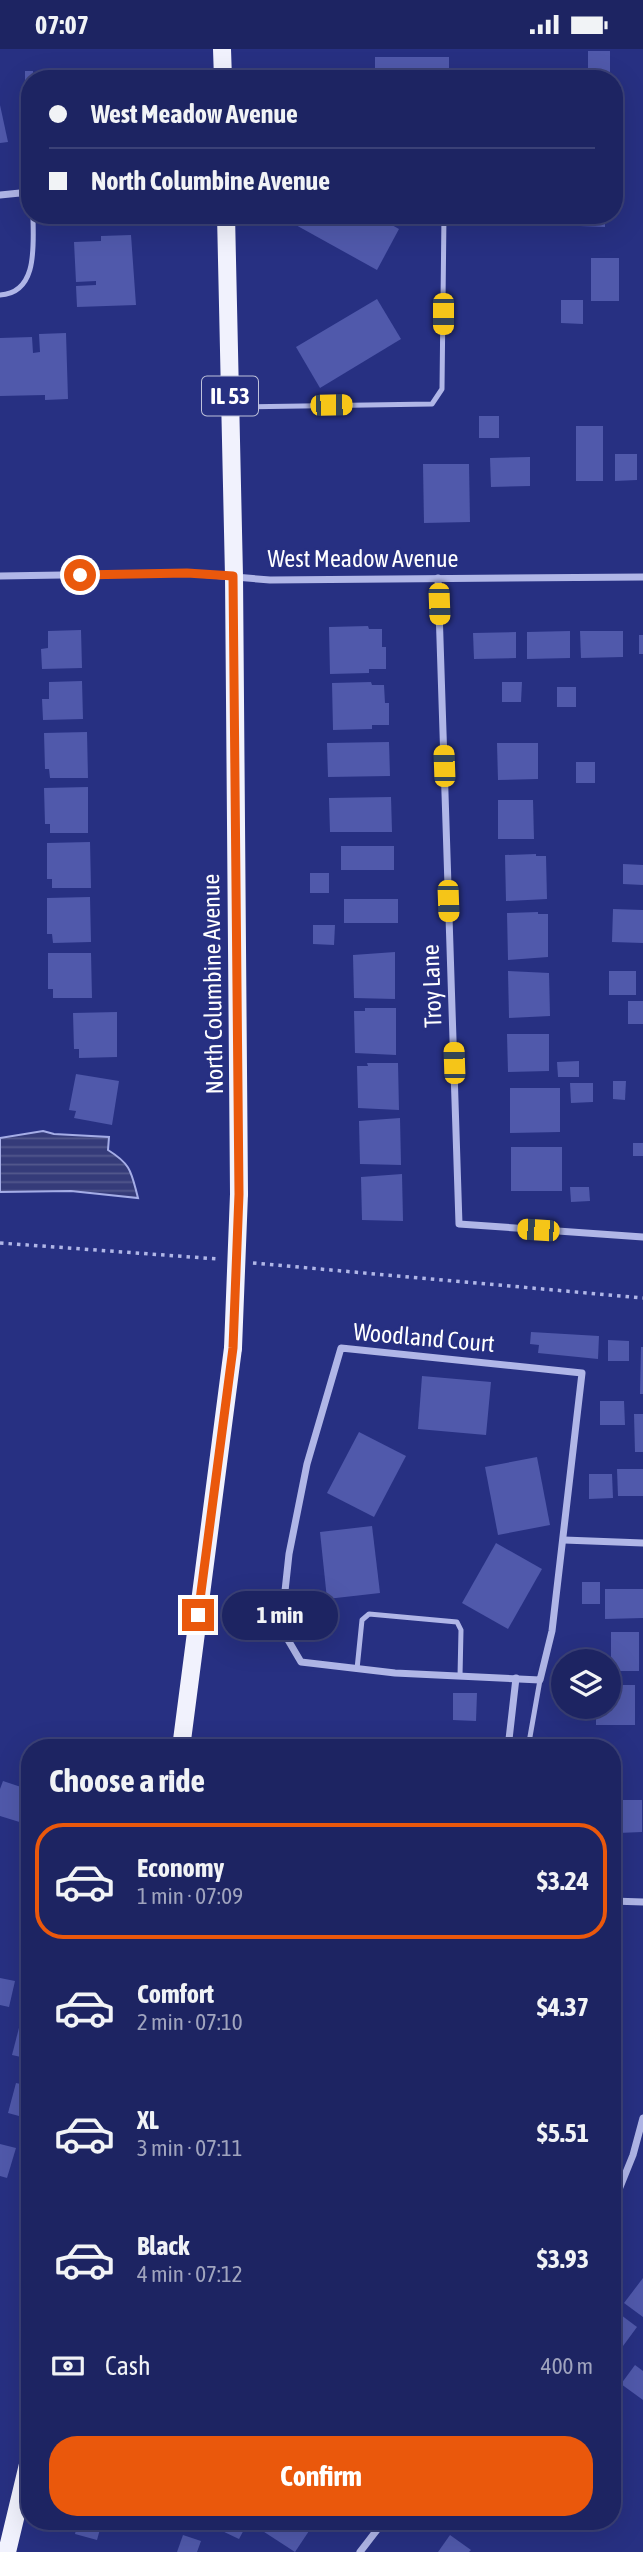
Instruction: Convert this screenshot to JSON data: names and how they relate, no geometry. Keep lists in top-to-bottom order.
{
  "streets": {
    "main road": ["IL 53", "North Columbine Avenue"],
    "street": ["West Meadow Avenue", "Troy Lane", "Woodland Court"]
  },
  "crossings": [
    ["West Meadow Avenue", "North Columbine Avenue"],
    ["West Meadow Avenue", "Troy Lane"]
  ],
  "page": {
    "status": "07:07",
    "banner": ["West Meadow Avenue", "North Columbine Avenue"],
    "bubble": "1 min",
    "heading": "Choose a ride",
    "list": [
      {
        "name": "Economy",
        "note": "1 min · 07:09",
        "value": "$3.24"
      },
      {
        "name": "Comfort",
        "note": "2 min · 07:10",
        "value": "$4.37"
      },
      {
        "name": "XL",
        "note": "3 min · 07:11",
        "value": "$5.51"
      },
      {
        "name": "Black",
        "note": "4 min · 07:12",
        "value": "$3.93"
      }
    ],
    "pay": ["Cash", "400 m"],
    "buttons": "Confirm"
  }
}
